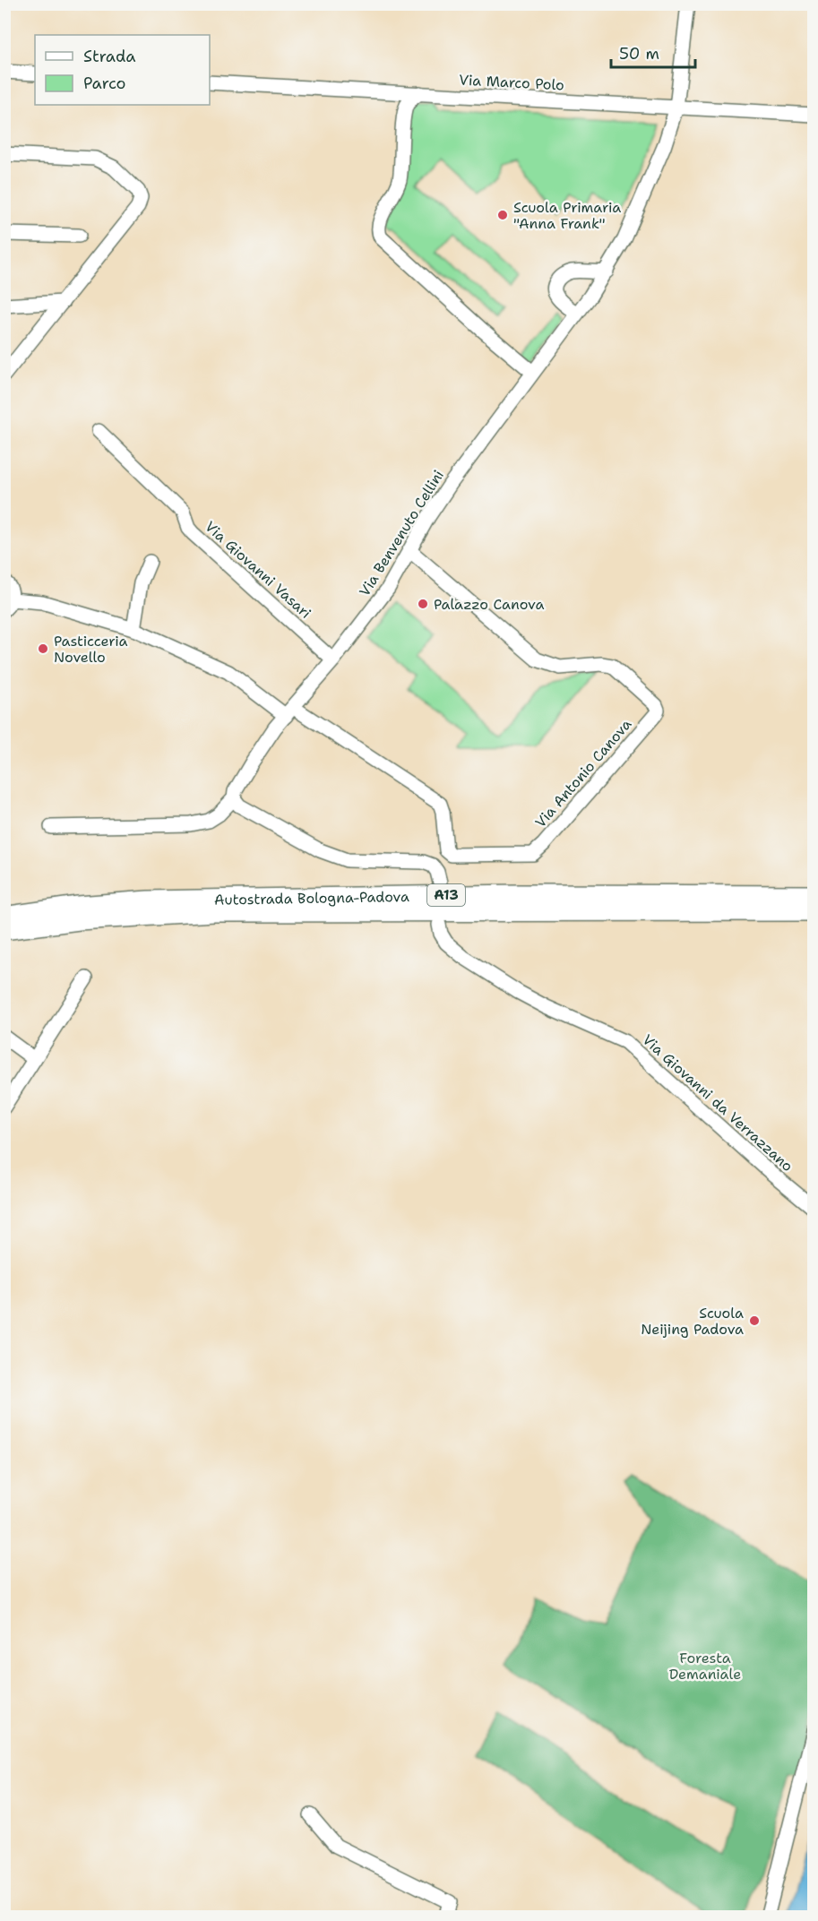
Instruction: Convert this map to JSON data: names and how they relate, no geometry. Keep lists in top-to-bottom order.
{
  "streets": {
    "highway": ["A13", "Autostrada Bologna-Padova"],
    "street": [
      "Via Marco Polo",
      "Via Benvenuto Cellini",
      "Via Giovanni Vasari",
      "Via Antonio Canova",
      "Via Giovanni da Verrazzano"
    ]
  },
  "crossings": [
    ["Via Marco Polo", "Via Benvenuto Cellini"],
    ["Via Benvenuto Cellini", "Via Giovanni Vasari"],
    ["Via Benvenuto Cellini", "Via Antonio Canova"]
  ],
  "parks": ["Foresta Demaniale"],
  "places": [
    "Scuola Primaria \"Anna Frank\"",
    "Palazzo Canova",
    "Pasticceria Novello",
    "Scuola Neijing Padova"
  ],
  "legend": ["Strada", "Parco"],
  "scale_bar": "50 m"
}
